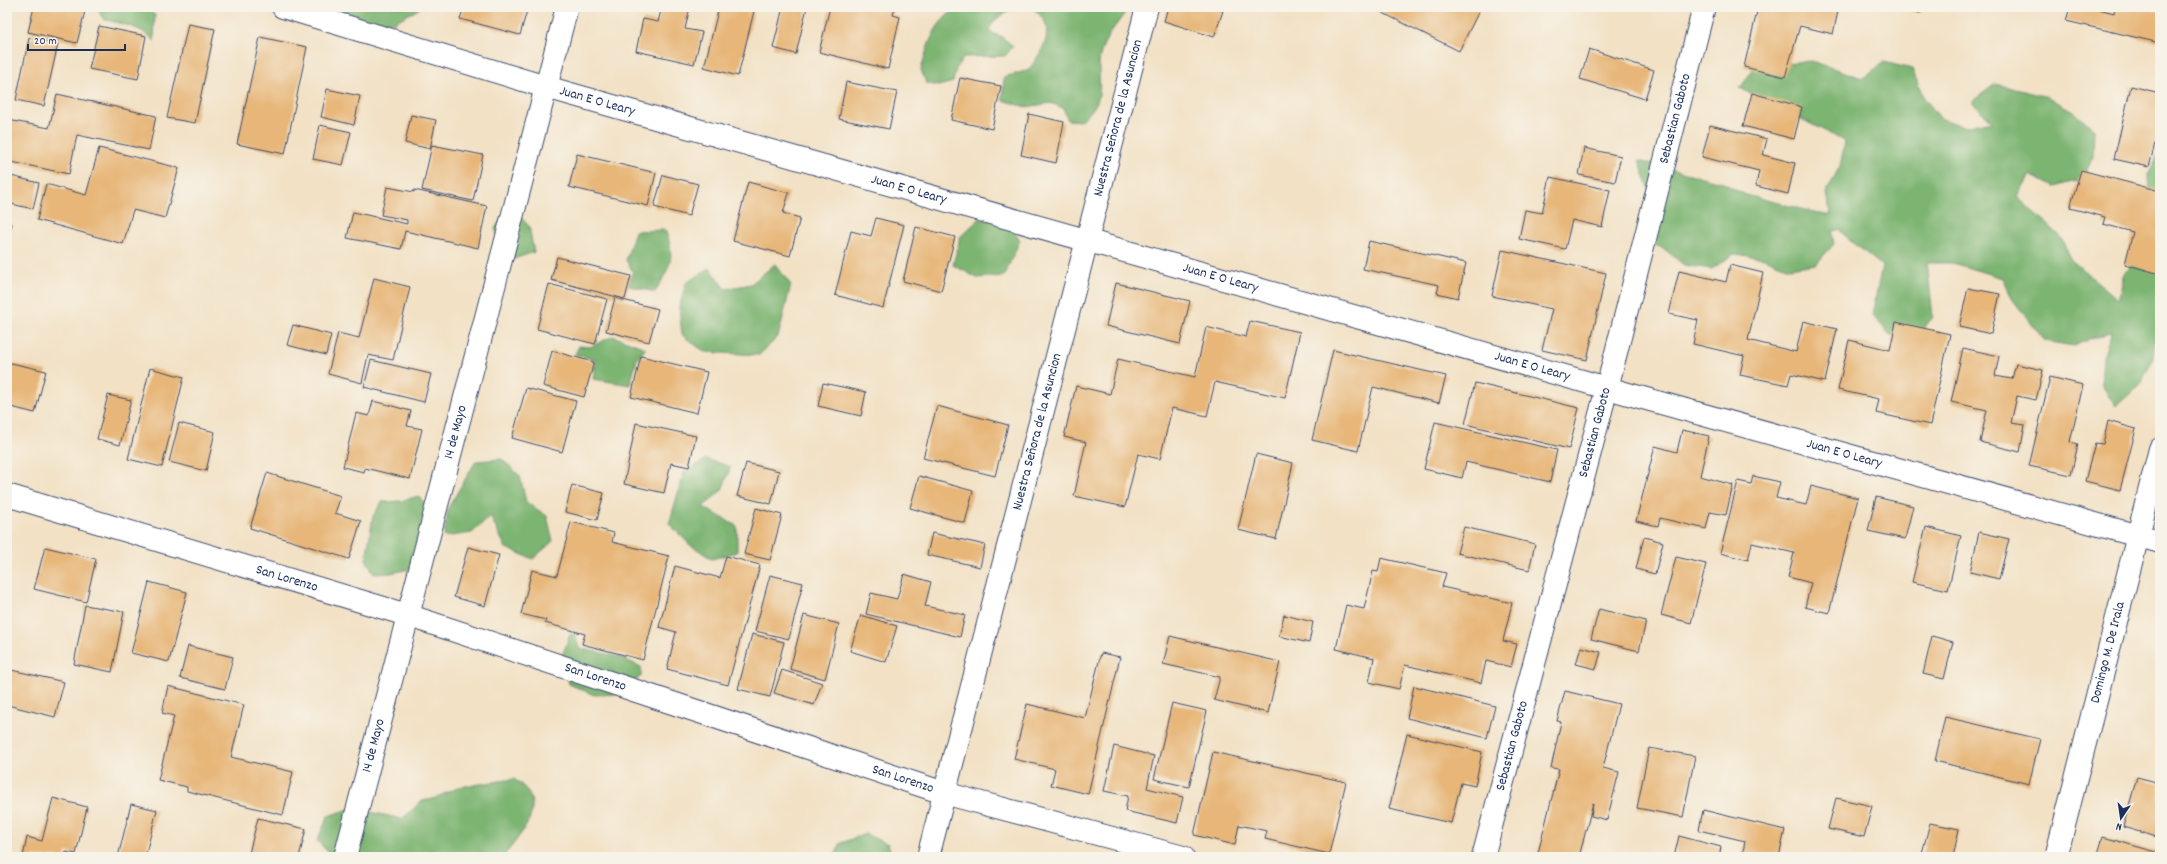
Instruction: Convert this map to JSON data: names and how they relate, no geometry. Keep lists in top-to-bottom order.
{
  "streets": {
    "street": [
      "Juan E O Leary",
      "Nuestra Señora de la Asuncion",
      "Sebastian Gaboto",
      "14 de Mayo",
      "San Lorenzo",
      "Domingo M. De Irala"
    ]
  },
  "crossings": [
    ["Juan E O Leary", "Nuestra Señora de la Asuncion"],
    ["Juan E O Leary", "Sebastian Gaboto"],
    ["Juan E O Leary", "14 de Mayo"],
    ["Juan E O Leary", "Domingo M. De Irala"],
    ["Nuestra Señora de la Asuncion", "San Lorenzo"],
    ["14 de Mayo", "San Lorenzo"]
  ],
  "scale_bar": "20 m",
  "north": "bottom"
}
